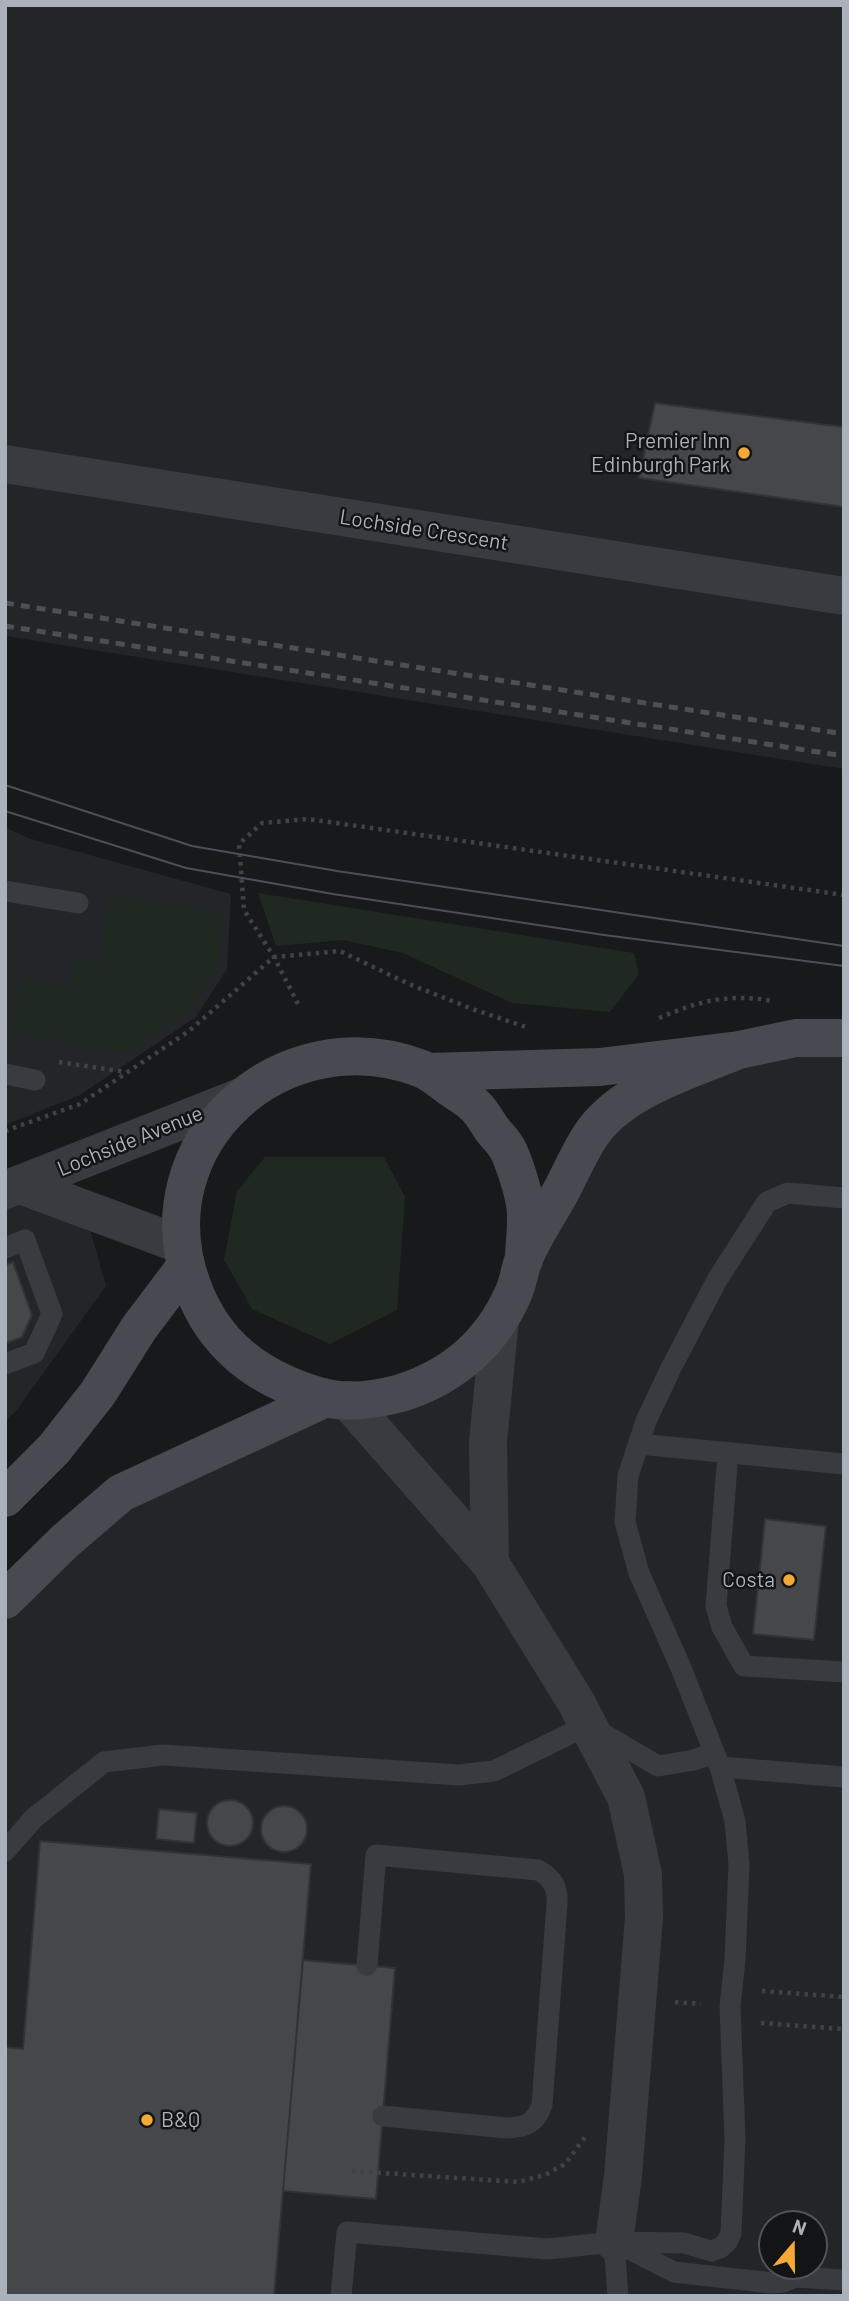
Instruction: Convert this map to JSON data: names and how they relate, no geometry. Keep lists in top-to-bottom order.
{
  "streets": {
    "street": ["Lochside Crescent", "Lochside Avenue"]
  },
  "places": ["Premier Inn Edinburgh Park", "Costa", "B&Q"],
  "north": "top"
}
